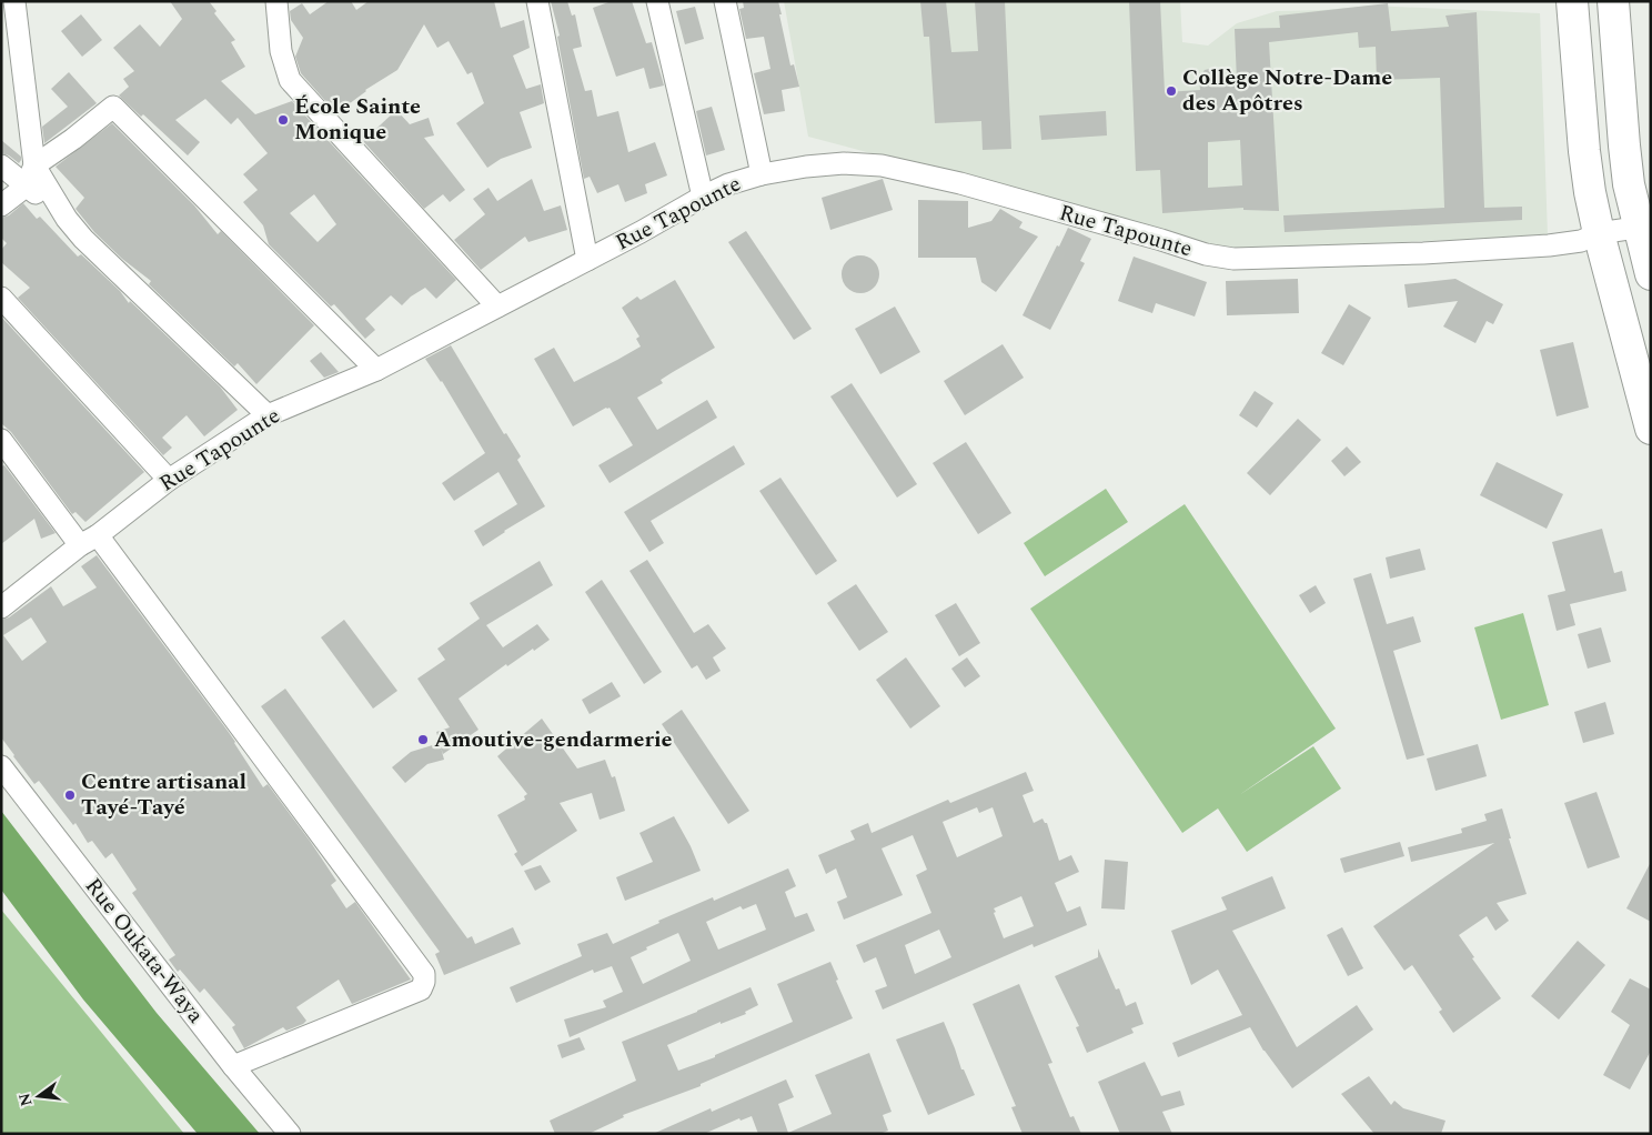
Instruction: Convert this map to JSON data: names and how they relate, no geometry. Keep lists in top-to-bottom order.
{
  "streets": {
    "street": ["Rue Tapounte", "Rue Oukata-Waya"]
  },
  "places": [
    "Collège Notre-Dame des Apôtres",
    "École Sainte Monique",
    "Amoutive-gendarmerie",
    "Centre artisanal Tayé-Tayé"
  ],
  "north": "left"
}
